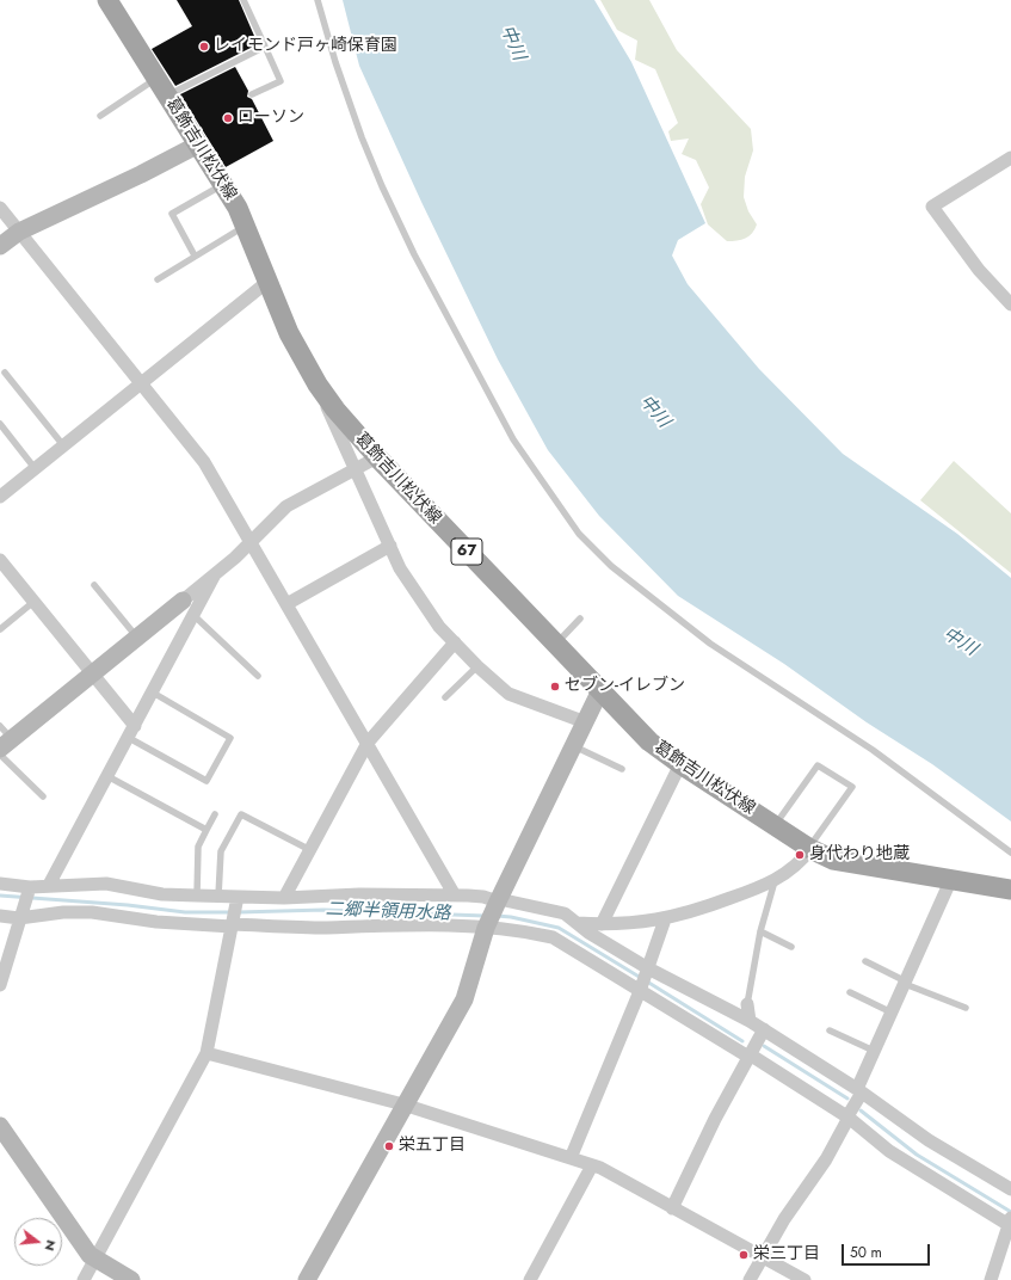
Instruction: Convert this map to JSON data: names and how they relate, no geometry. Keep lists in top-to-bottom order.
{
  "streets": {
    "main road": ["葛飾吉川松伏線", "67"]
  },
  "water": ["中川", "二郷半領用水路"],
  "places": [
    "レイモンド戸ヶ崎保育園",
    "ローソン",
    "セブン-イレブン",
    "身代わり地蔵",
    "栄五丁目",
    "栄三丁目"
  ],
  "scale_bar": "50 m",
  "north": "right"
}
